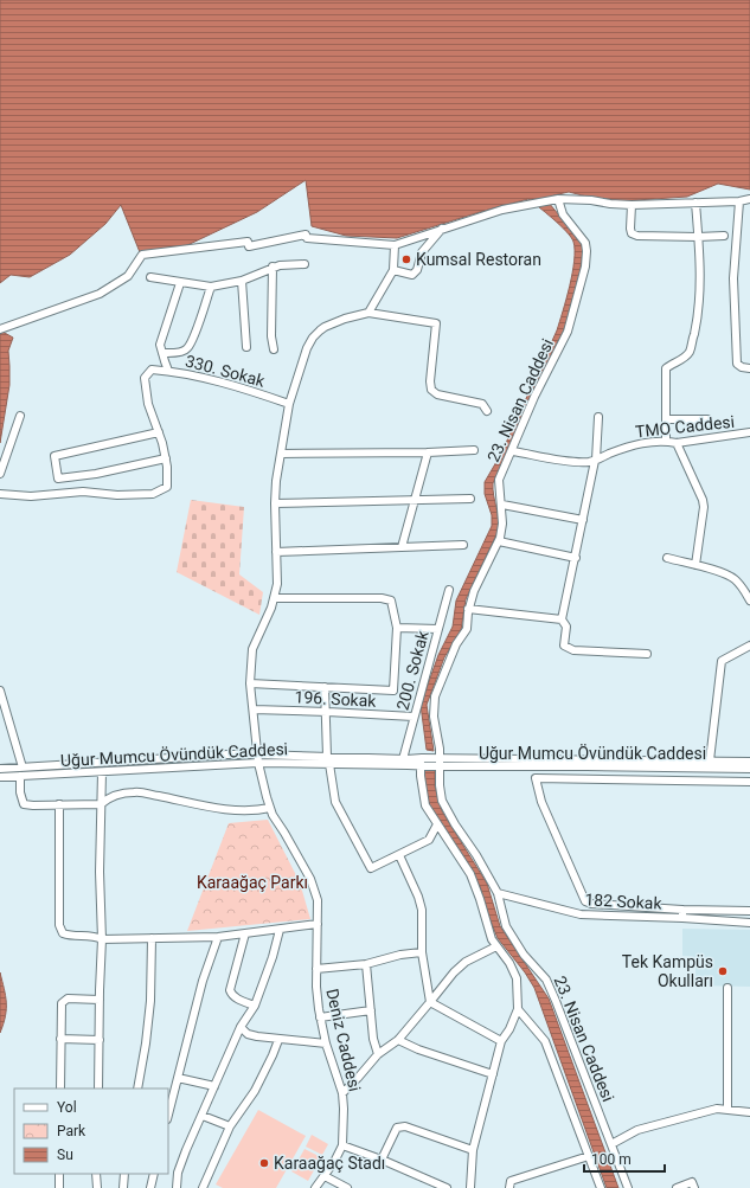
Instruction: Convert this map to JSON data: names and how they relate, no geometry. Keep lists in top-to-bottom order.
{
  "streets": {
    "street": [
      "330. Sokak",
      "23. Nisan Caddesi",
      "TMO Caddesi",
      "200. Sokak",
      "196. Sokak",
      "Uğur Mumcu Övündük Caddesi",
      "182 Sokak",
      "Deniz Caddesi"
    ]
  },
  "crossings": [
    ["330. Sokak", "Deniz Caddesi"],
    ["23. Nisan Caddesi", "TMO Caddesi"],
    ["23. Nisan Caddesi", "Uğur Mumcu Övündük Caddesi"],
    ["23. Nisan Caddesi", "182 Sokak"],
    ["200. Sokak", "196. Sokak"],
    ["200. Sokak", "Uğur Mumcu Övündük Caddesi"],
    ["200. Sokak", "Deniz Caddesi"],
    ["196. Sokak", "Deniz Caddesi"],
    ["Uğur Mumcu Övündük Caddesi", "Deniz Caddesi"]
  ],
  "parks": ["Karaağaç Parkı"],
  "places": ["Kumsal Restoran", "Tek Kampüs Okulları", "Karaağaç Stadı"],
  "legend": ["Yol", "Park", "Su"],
  "scale_bar": "100 m"
}
